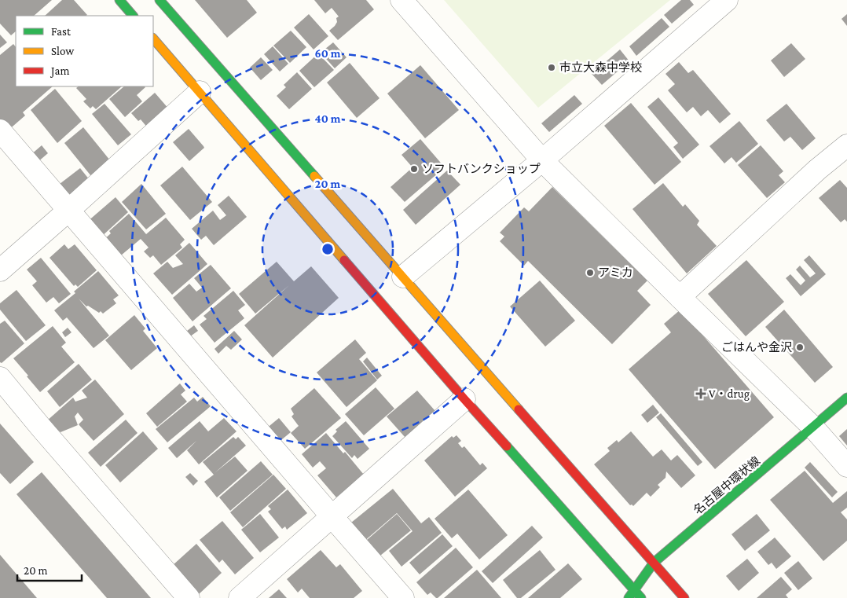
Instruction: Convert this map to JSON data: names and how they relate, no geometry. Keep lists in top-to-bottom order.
{
  "streets": {
    "street": ["名古屋中環状線"]
  },
  "places": {
    "other": [
      "市立大森中学校",
      "ソフトバンクショップ",
      "アミカ",
      "ごはんや金沢"
    ],
    "health": ["V・drug"]
  },
  "legend": ["Fast", "Slow", "Jam"],
  "scale_bar": "20 m",
  "rings": ["60 m", "40 m", "20 m"]
}
